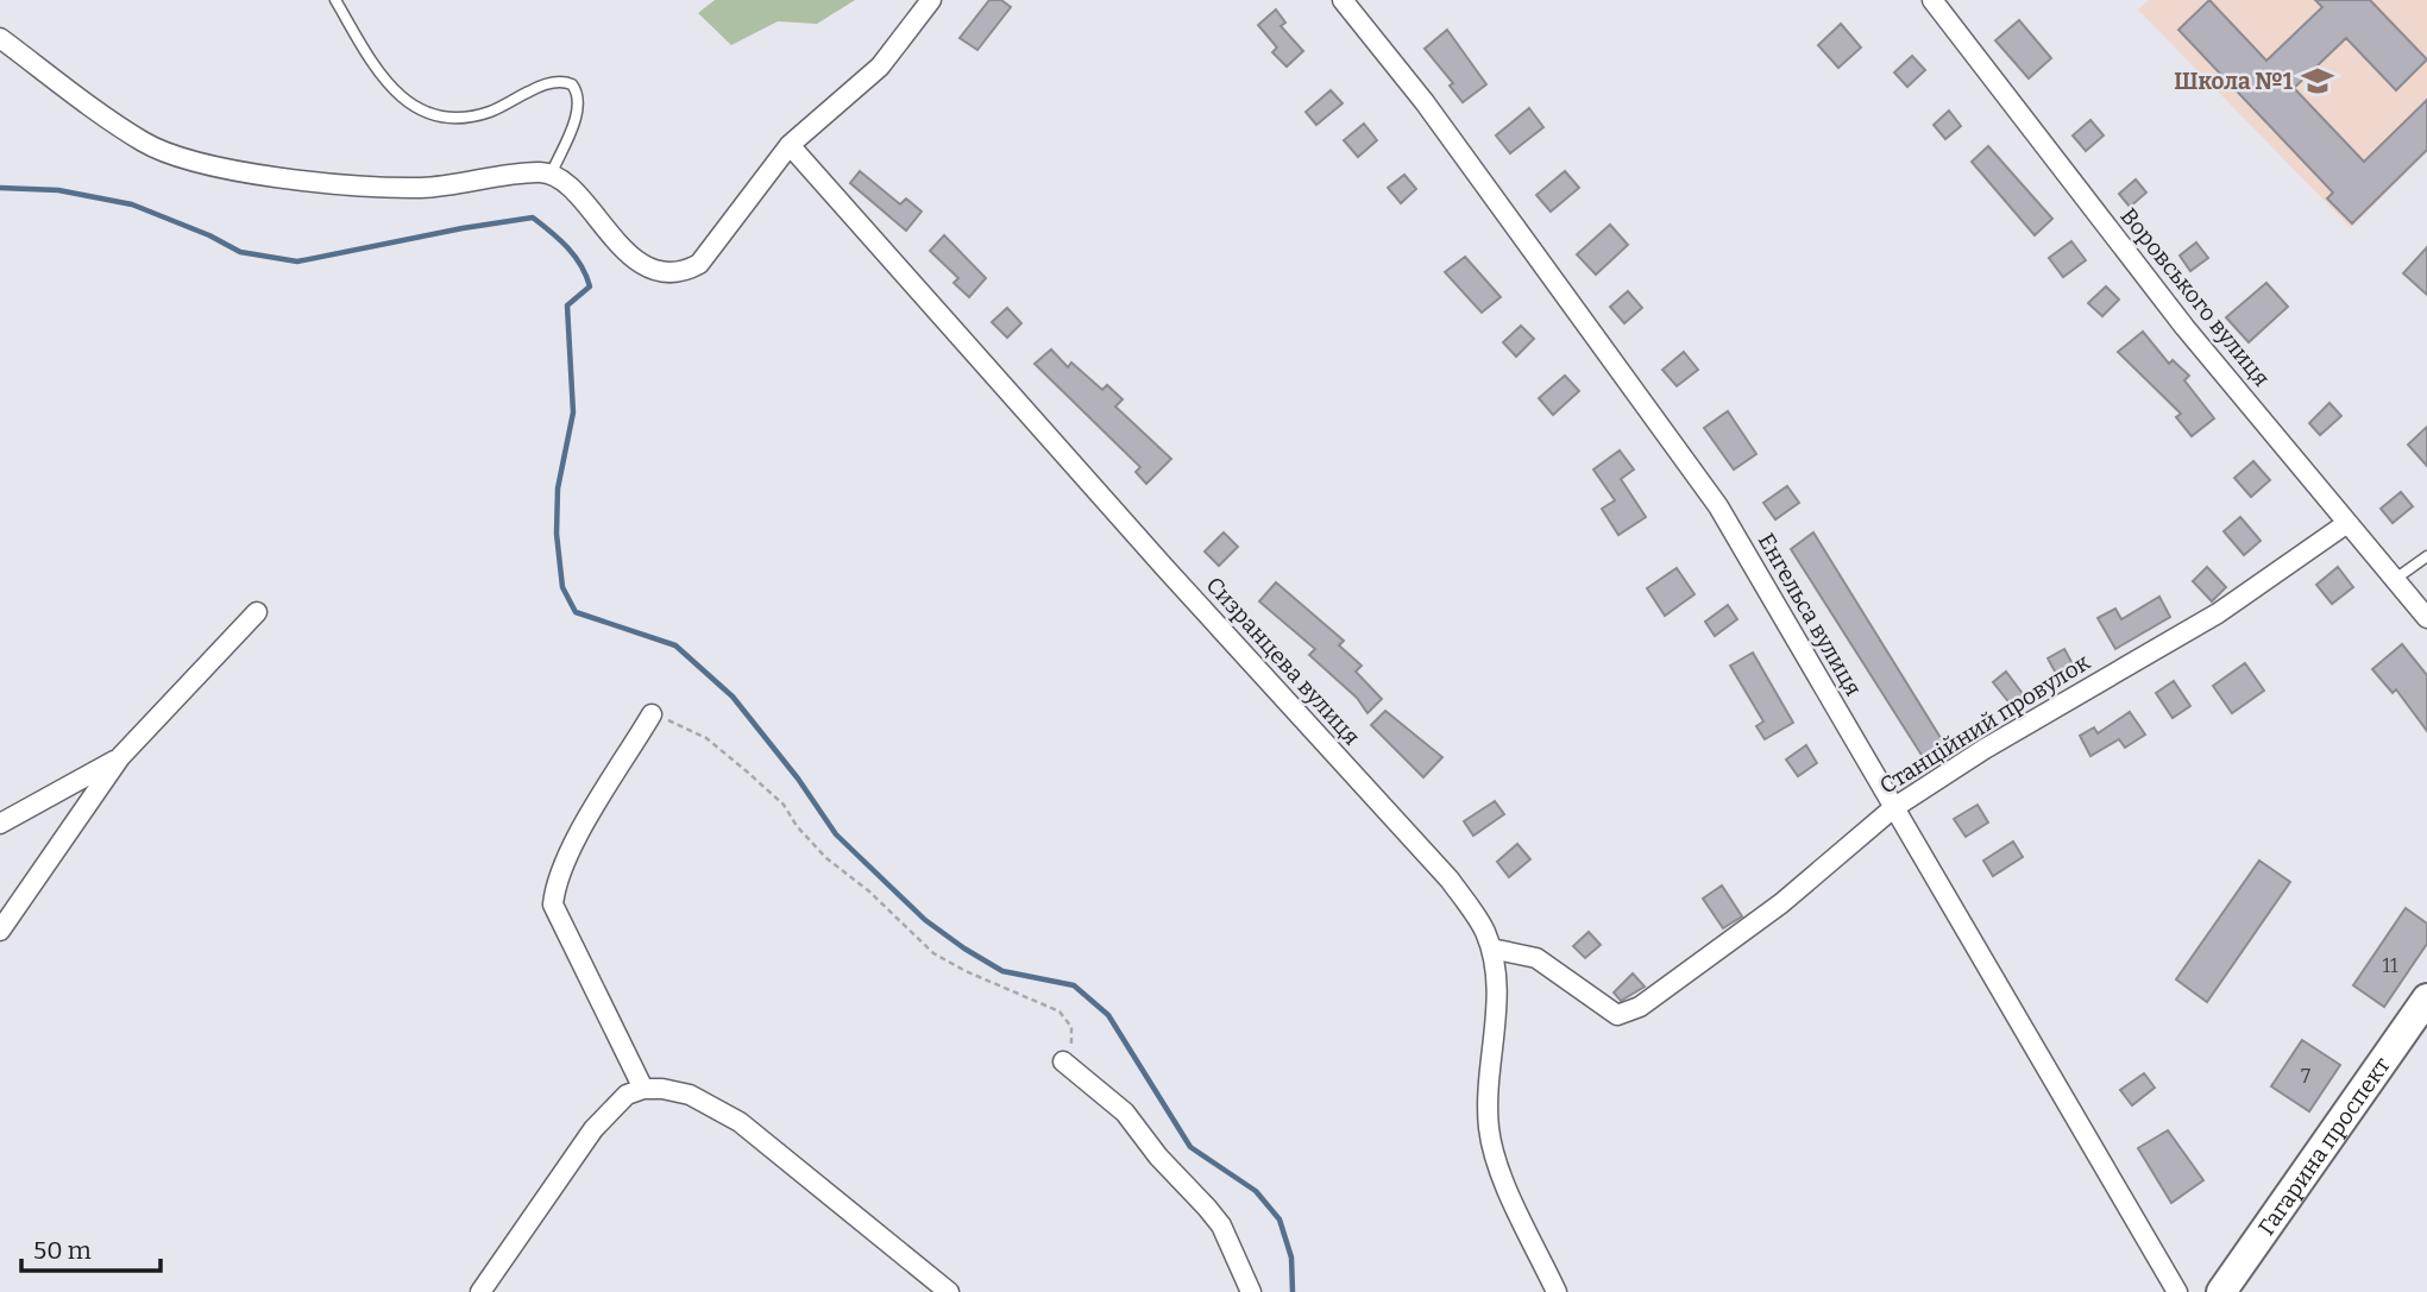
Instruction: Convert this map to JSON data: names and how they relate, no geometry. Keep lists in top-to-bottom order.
{
  "streets": {
    "main road": ["Гагарина проспект"],
    "street": [
      "Воровського вулиця",
      "Енгельса вулиця",
      "Сизранцева вулиця",
      "Станційний провулок"
    ]
  },
  "crossings": [
    ["Воровського вулиця", "Станційний провулок"],
    ["Енгельса вулиця", "Станційний провулок"],
    ["Сизранцева вулиця", "Станційний провулок"]
  ],
  "places": {
    "school or university": ["Школа №1"]
  },
  "house_numbers": ["11", "7"],
  "scale_bar": "50 m"
}
